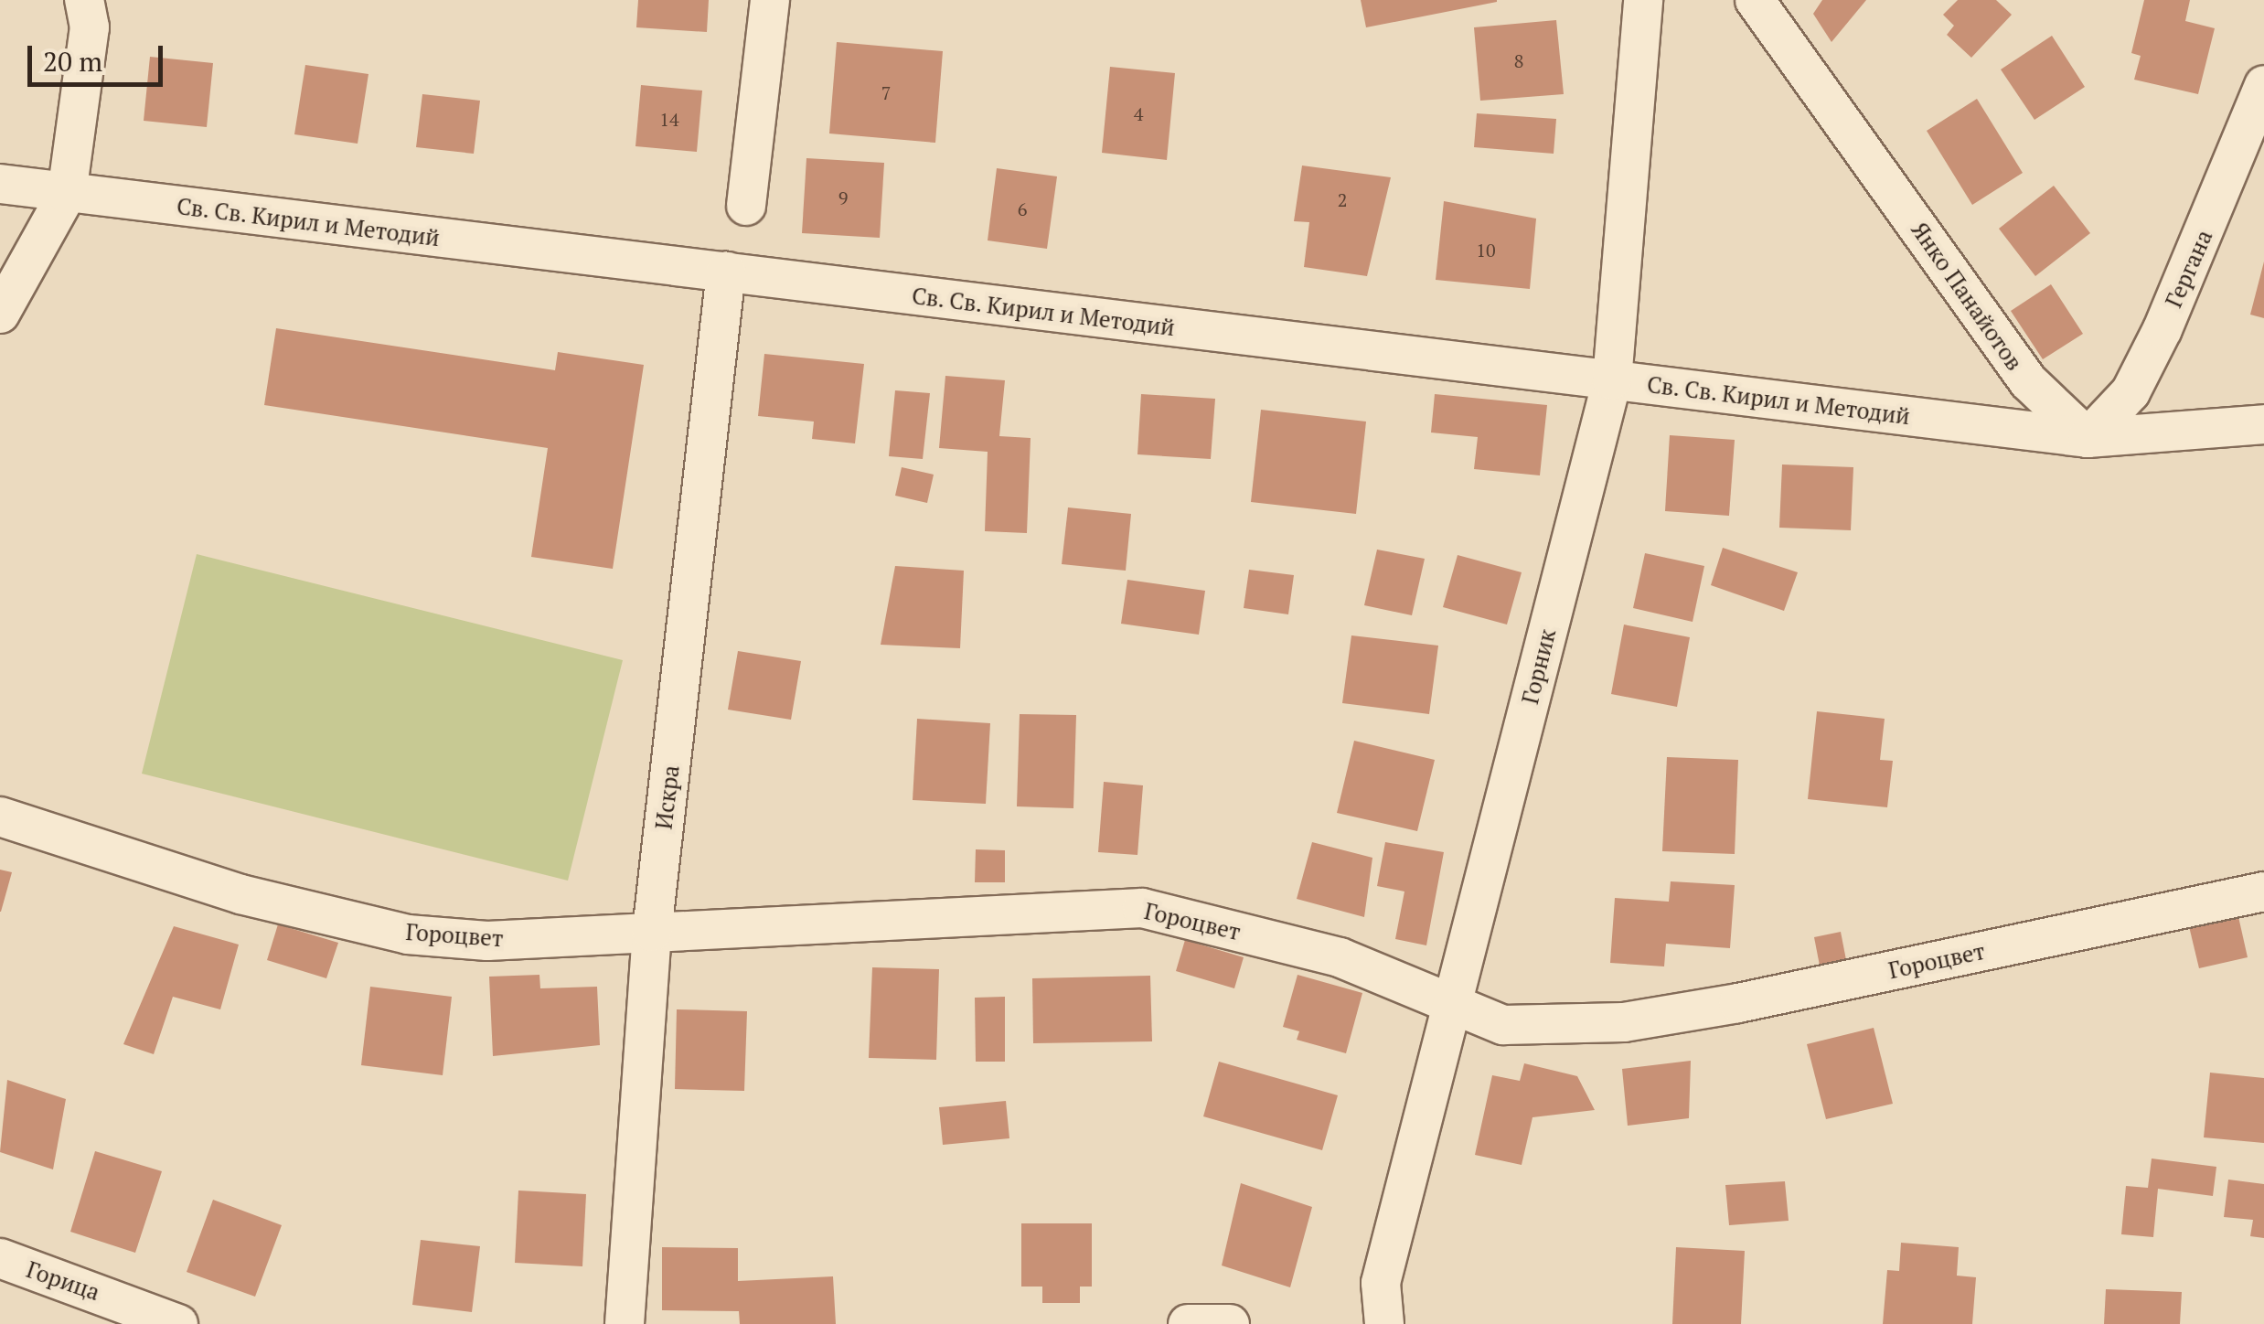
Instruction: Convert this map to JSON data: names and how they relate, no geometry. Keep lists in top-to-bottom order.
{
  "streets": {
    "street": [
      "Св. Св. Кирил и Методий",
      "Гергана",
      "Янко Панайотов",
      "Горник",
      "Искра",
      "Гороцвет",
      "Горица"
    ]
  },
  "crossings": [
    ["Св. Св. Кирил и Методий", "Гергана"],
    ["Св. Св. Кирил и Методий", "Янко Панайотов"],
    ["Св. Св. Кирил и Методий", "Горник"],
    ["Св. Св. Кирил и Методий", "Искра"],
    ["Гергана", "Янко Панайотов"],
    ["Горник", "Гороцвет"],
    ["Искра", "Гороцвет"]
  ],
  "house_numbers": [
    "8",
    "7",
    "4",
    "14",
    "9",
    "2",
    "6",
    "10"
  ],
  "scale_bar": "20 m"
}
